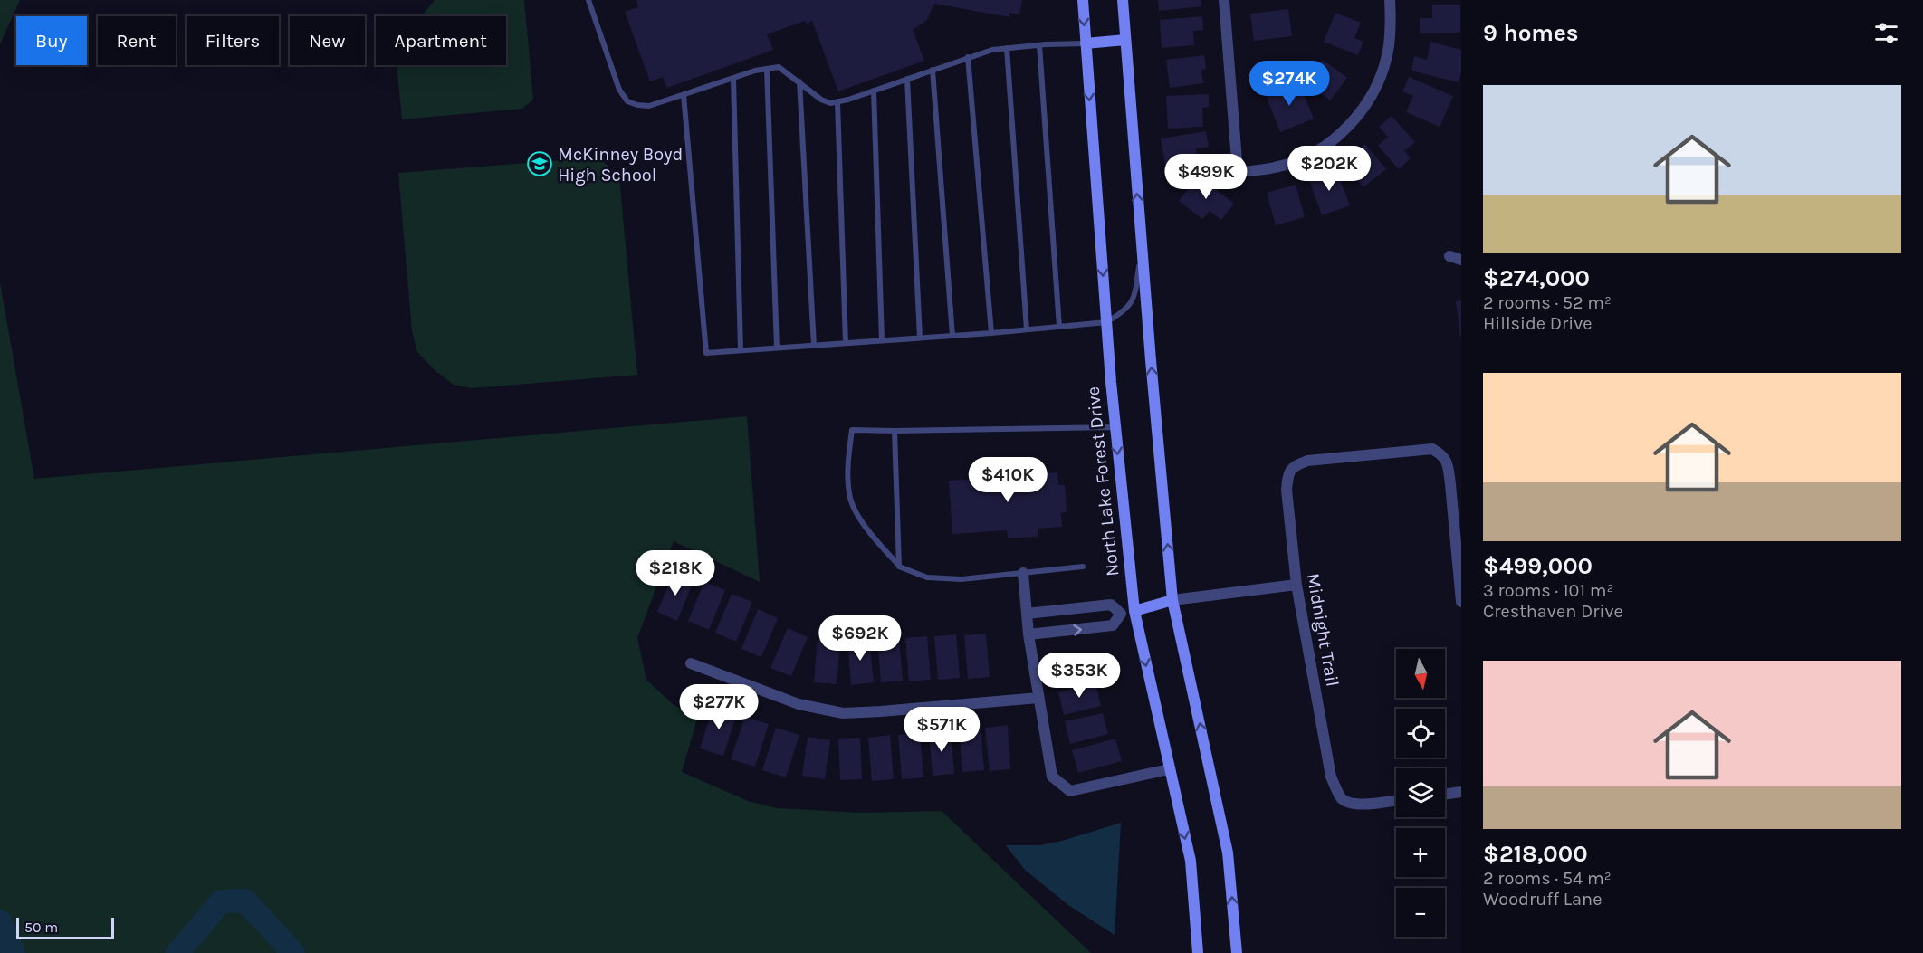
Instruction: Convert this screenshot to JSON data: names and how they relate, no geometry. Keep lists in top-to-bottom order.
{
  "streets": {
    "main road": ["North Lake Forest Drive"],
    "street": ["Midnight Trail"]
  },
  "places": {
    "school or university": ["McKinney Boyd High School"]
  },
  "scale_bar": "50 m",
  "north": "bottom",
  "page": {
    "heading": "9 homes",
    "chip": [
      "Buy",
      "Rent",
      "Filters",
      "New",
      "Apartment"
    ],
    "price": [
      "$274K",
      "$202K",
      "$499K",
      "$410K",
      "$218K",
      "$692K",
      "$353K",
      "$277K",
      "$571K"
    ],
    "list": [
      {
        "name": "$274,000",
        "note": "2 rooms · 52 m² · Hillside Drive"
      },
      {
        "name": "$499,000",
        "note": "3 rooms · 101 m² · Cresthaven Drive"
      },
      {
        "name": "$218,000",
        "note": "2 rooms · 54 m² · Woodruff Lane"
      }
    ],
    "map_buttons": ["+", "−"],
    "scale": "50 m"
  }
}
